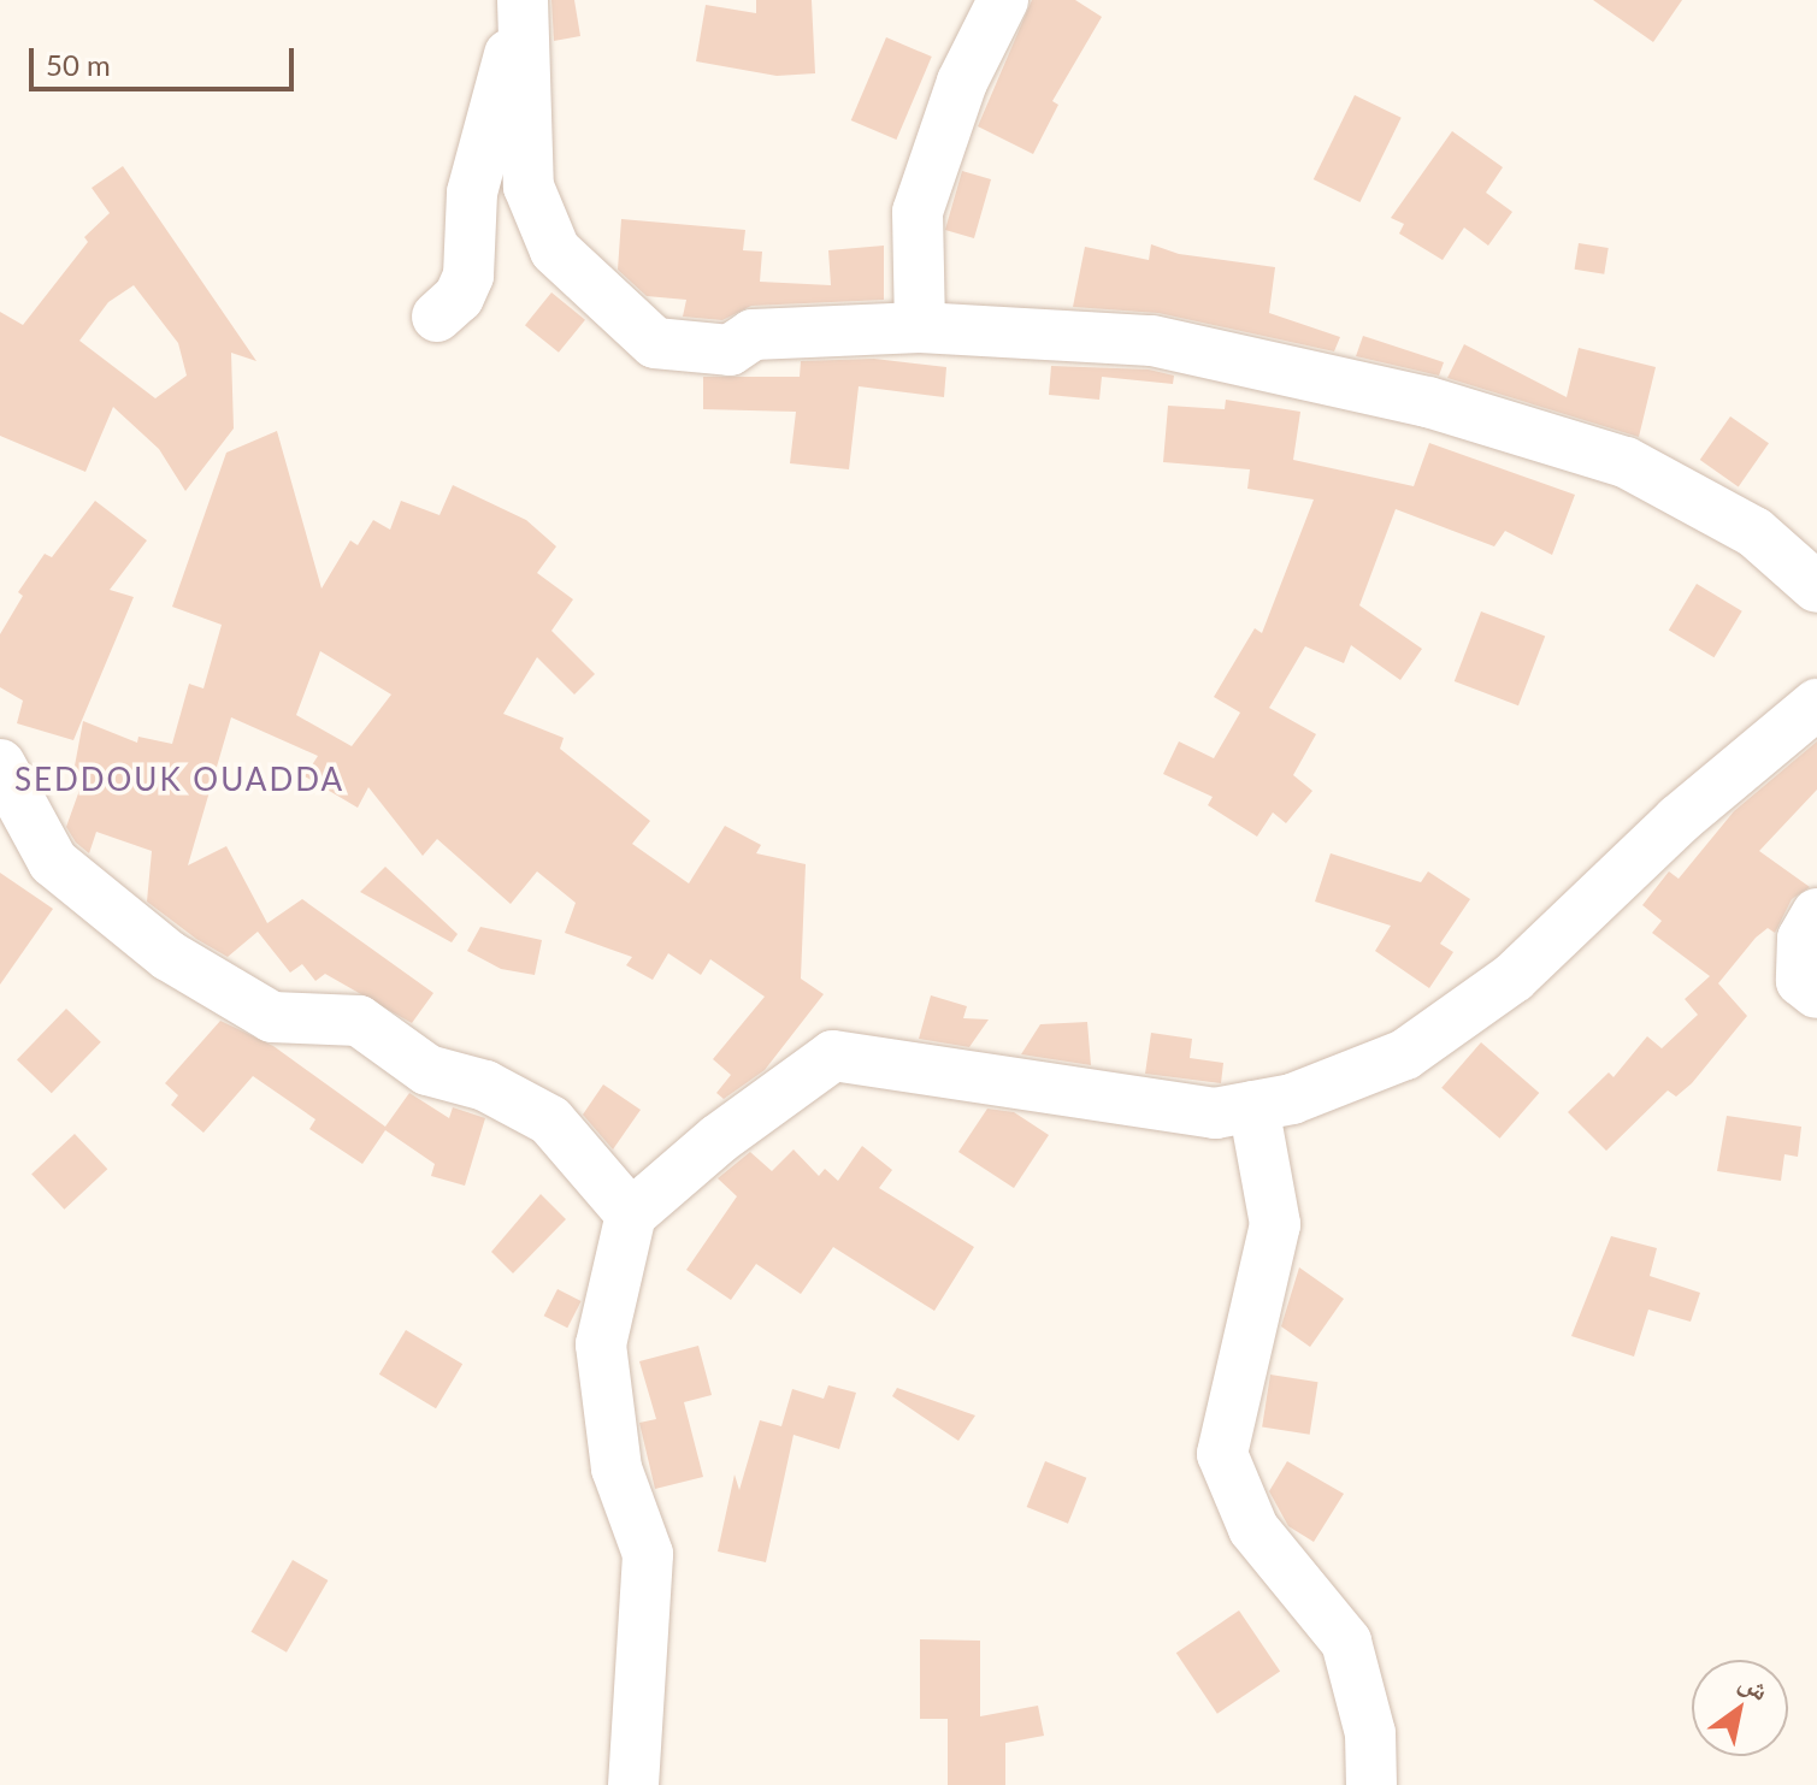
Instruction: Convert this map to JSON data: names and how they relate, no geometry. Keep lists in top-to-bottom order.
{
  "districts": ["SEDDOUK OUADDA"],
  "scale_bar": "50 m",
  "north": "top right"
}
